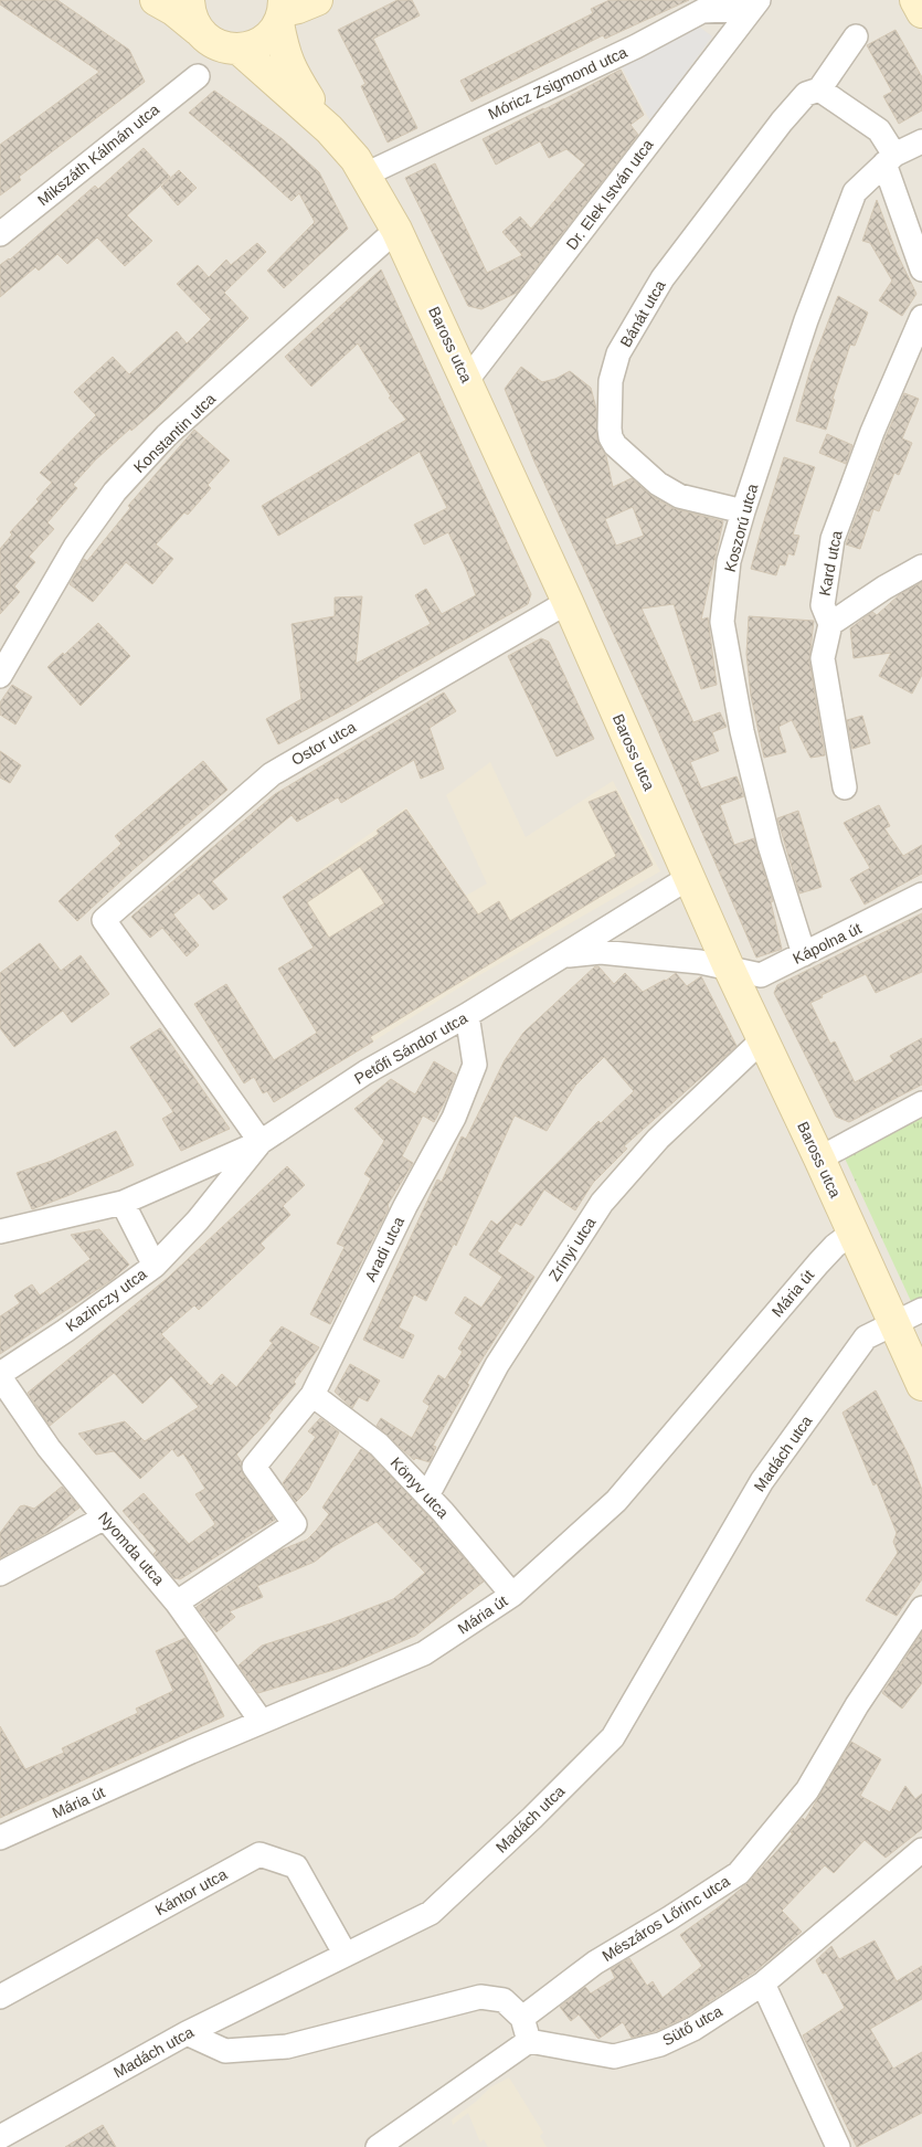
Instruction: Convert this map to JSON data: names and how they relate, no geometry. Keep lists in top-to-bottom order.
{
  "streets": {
    "street": [
      "Móricz Zsigmond utca",
      "Mikszáth Kálmán utca",
      "Dr. Elek István utca",
      "Bánát utca",
      "Baross utca",
      "Konstantin utca",
      "Koszorú utca",
      "Kard utca",
      "Ostor utca",
      "Kápolna út",
      "Petőfi Sándor utca",
      "Aradi utca",
      "Zrínyi utca",
      "Mária út",
      "Kazinczy utca",
      "Madách utca",
      "Könyv utca",
      "Nyomda utca",
      "Kántor utca",
      "Mészáros Lőrinc utca",
      "Sütő utca"
    ]
  },
  "crossings": [
    ["Móricz Zsigmond utca", "Dr. Elek István utca"],
    ["Móricz Zsigmond utca", "Baross utca"],
    ["Dr. Elek István utca", "Baross utca"],
    ["Bánát utca", "Koszorú utca"],
    ["Baross utca", "Konstantin utca"],
    ["Baross utca", "Ostor utca"],
    ["Baross utca", "Kápolna út"],
    ["Baross utca", "Petőfi Sándor utca"],
    ["Baross utca", "Zrínyi utca"],
    ["Baross utca", "Mária út"],
    ["Baross utca", "Madách utca"],
    ["Koszorú utca", "Kápolna út"],
    ["Ostor utca", "Petőfi Sándor utca"],
    ["Kápolna út", "Petőfi Sándor utca"],
    ["Petőfi Sándor utca", "Aradi utca"],
    ["Petőfi Sándor utca", "Kazinczy utca"],
    ["Aradi utca", "Könyv utca"],
    ["Aradi utca", "Nyomda utca"],
    ["Zrínyi utca", "Könyv utca"],
    ["Mária út", "Könyv utca"],
    ["Mária út", "Nyomda utca"],
    ["Kazinczy utca", "Nyomda utca"],
    ["Madách utca", "Kántor utca"]
  ]
}
